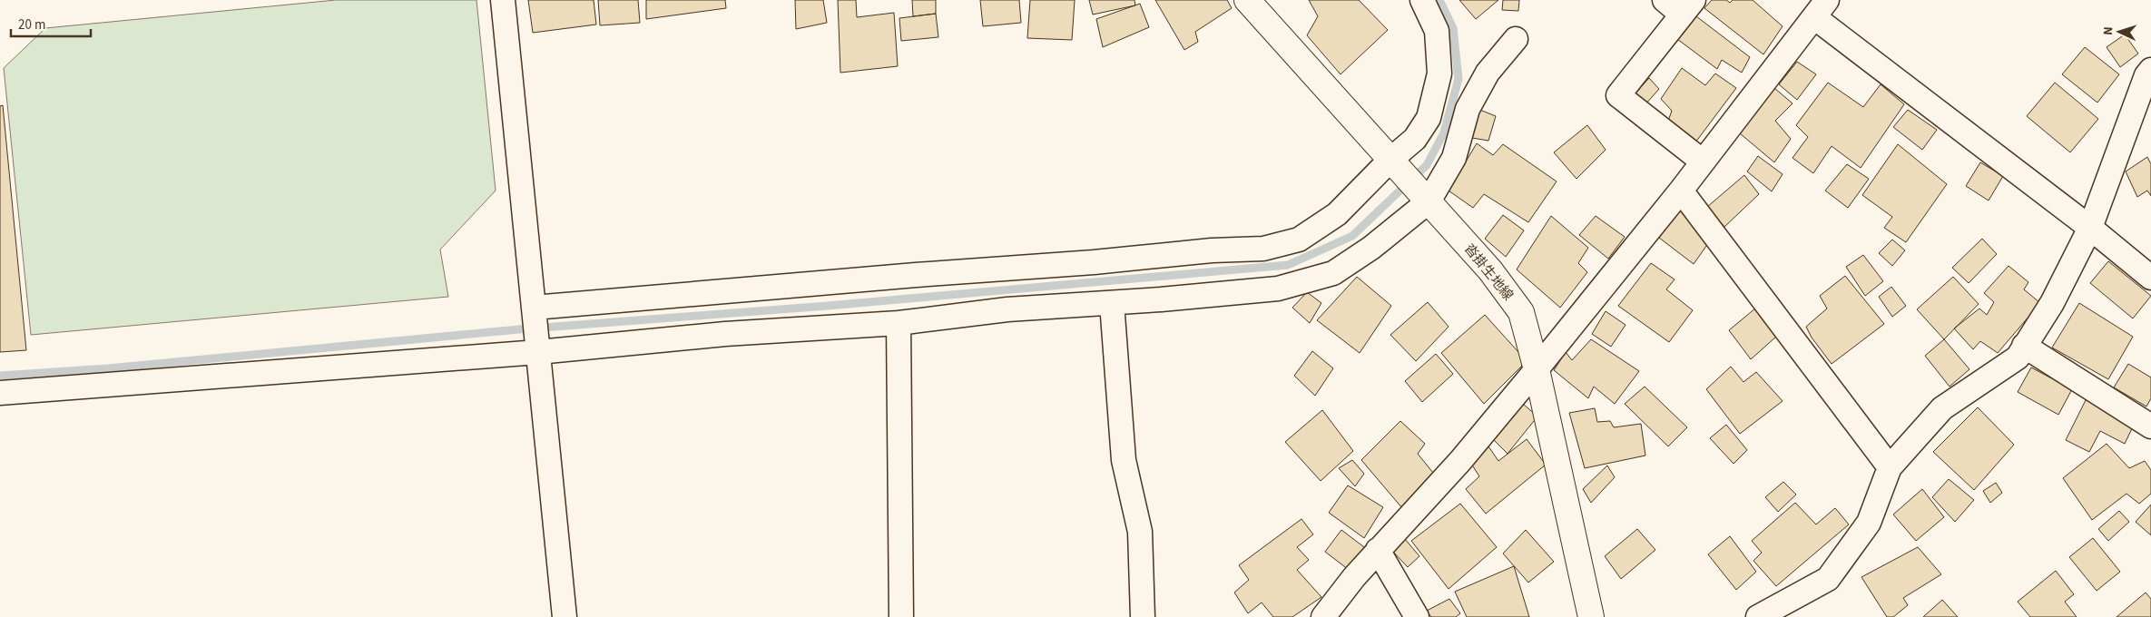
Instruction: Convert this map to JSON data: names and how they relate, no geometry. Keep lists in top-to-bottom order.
{
  "streets": {
    "main road": ["沓掛生地線"]
  },
  "scale_bar": "20 m",
  "north": "left"
}
